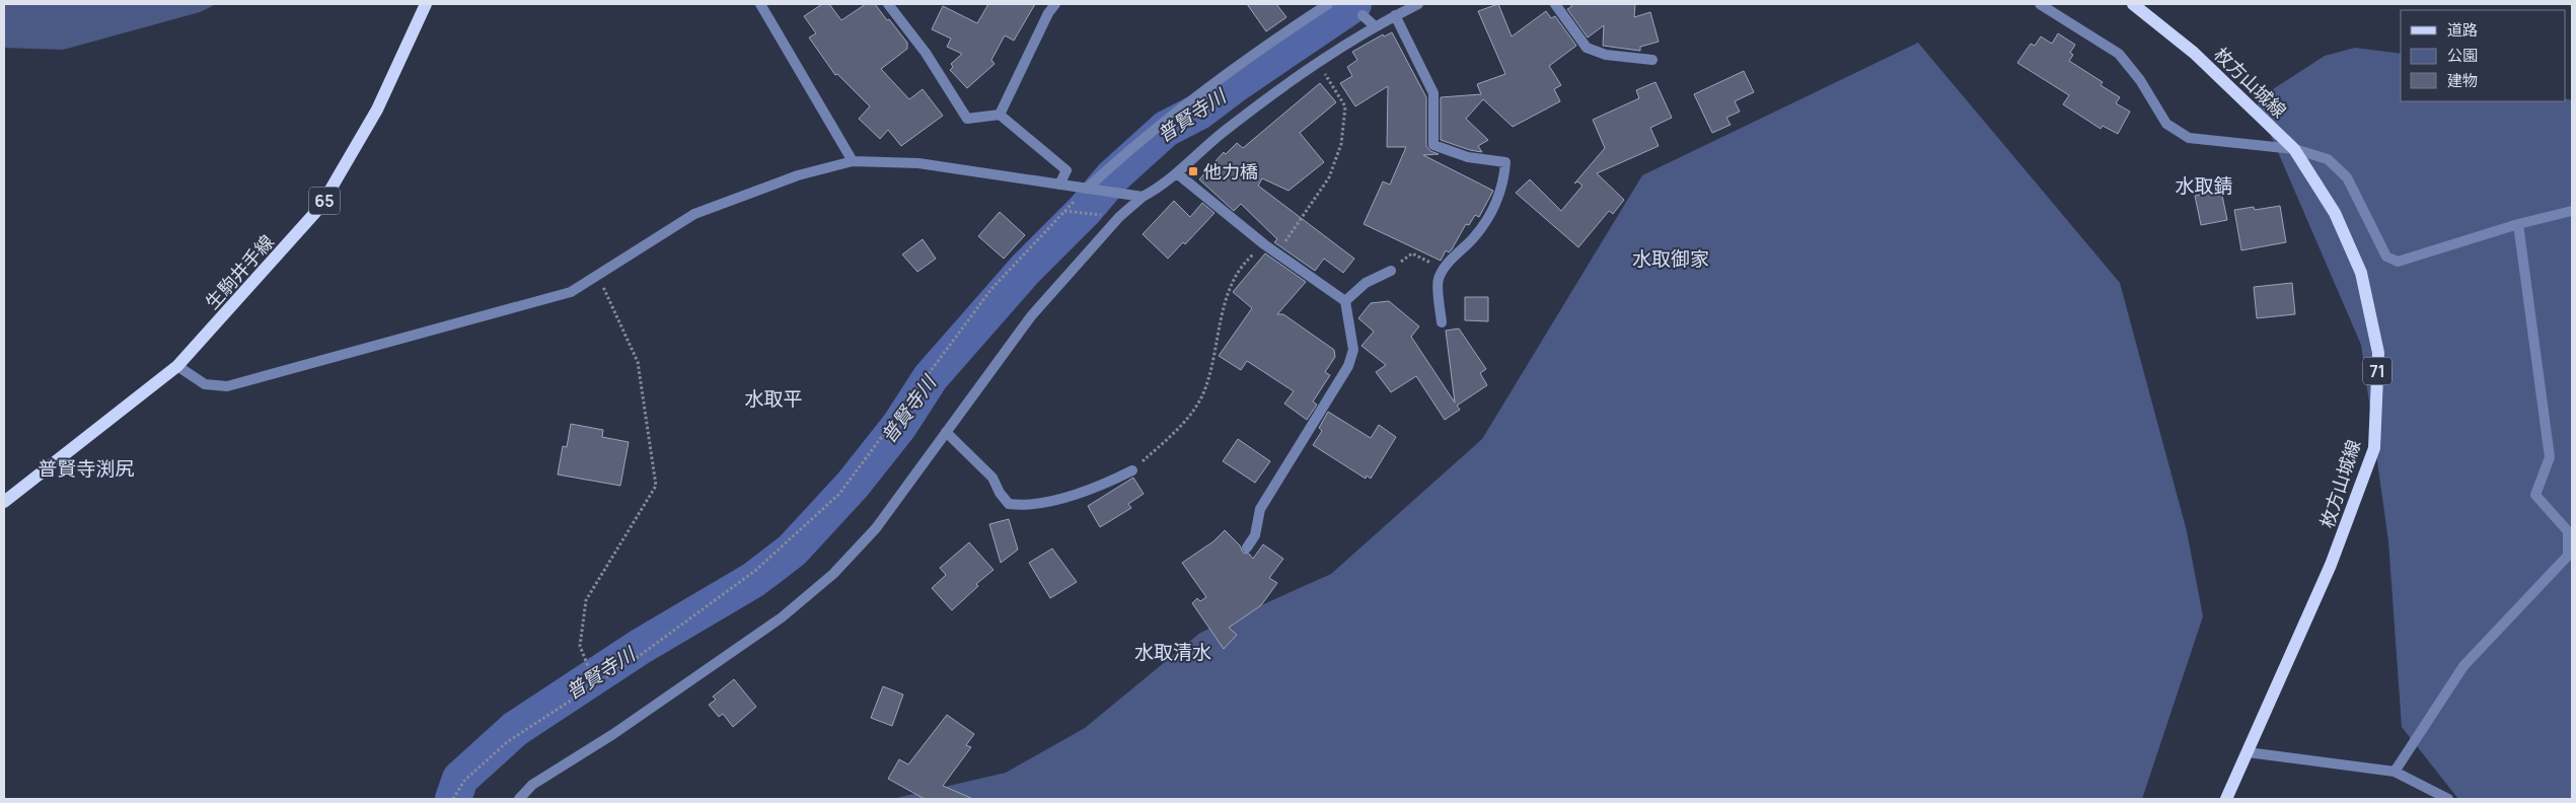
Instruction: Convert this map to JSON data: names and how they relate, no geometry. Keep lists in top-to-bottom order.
{
  "streets": {
    "main road": [
      "枚方山城線",
      "65",
      "生駒井手線",
      "71"
    ]
  },
  "districts": [
    "水取錆",
    "水取御家",
    "水取平",
    "普賢寺渕尻",
    "水取清水"
  ],
  "water": ["普賢寺川"],
  "places": {
    "transit": ["他力橋"]
  },
  "legend": ["道路", "公園", "建物"]
}
